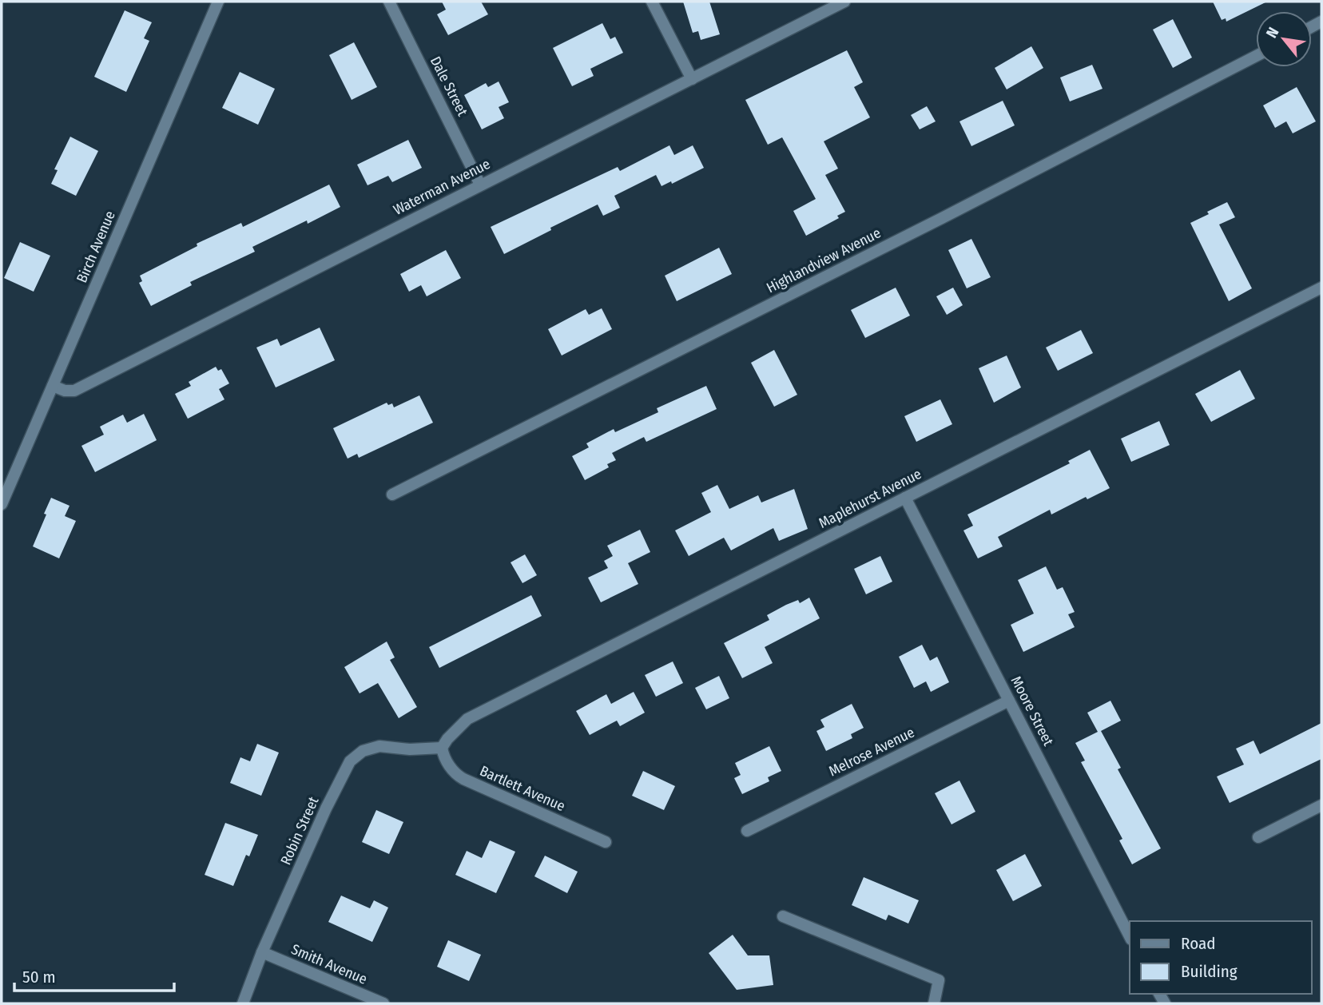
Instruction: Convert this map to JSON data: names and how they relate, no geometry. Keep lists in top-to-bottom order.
{
  "streets": {
    "street": [
      "Dale Street",
      "Waterman Avenue",
      "Birch Avenue",
      "Highlandview Avenue",
      "Maplehurst Avenue",
      "Moore Street",
      "Melrose Avenue",
      "Bartlett Avenue",
      "Robin Street",
      "Smith Avenue"
    ]
  },
  "crossings": [
    ["Dale Street", "Waterman Avenue"],
    ["Waterman Avenue", "Birch Avenue"],
    ["Maplehurst Avenue", "Moore Street"],
    ["Maplehurst Avenue", "Bartlett Avenue"],
    ["Maplehurst Avenue", "Robin Street"],
    ["Moore Street", "Melrose Avenue"],
    ["Bartlett Avenue", "Robin Street"],
    ["Robin Street", "Smith Avenue"]
  ],
  "legend": ["Road", "Building"],
  "scale_bar": "50 m",
  "north": "top left"
}
